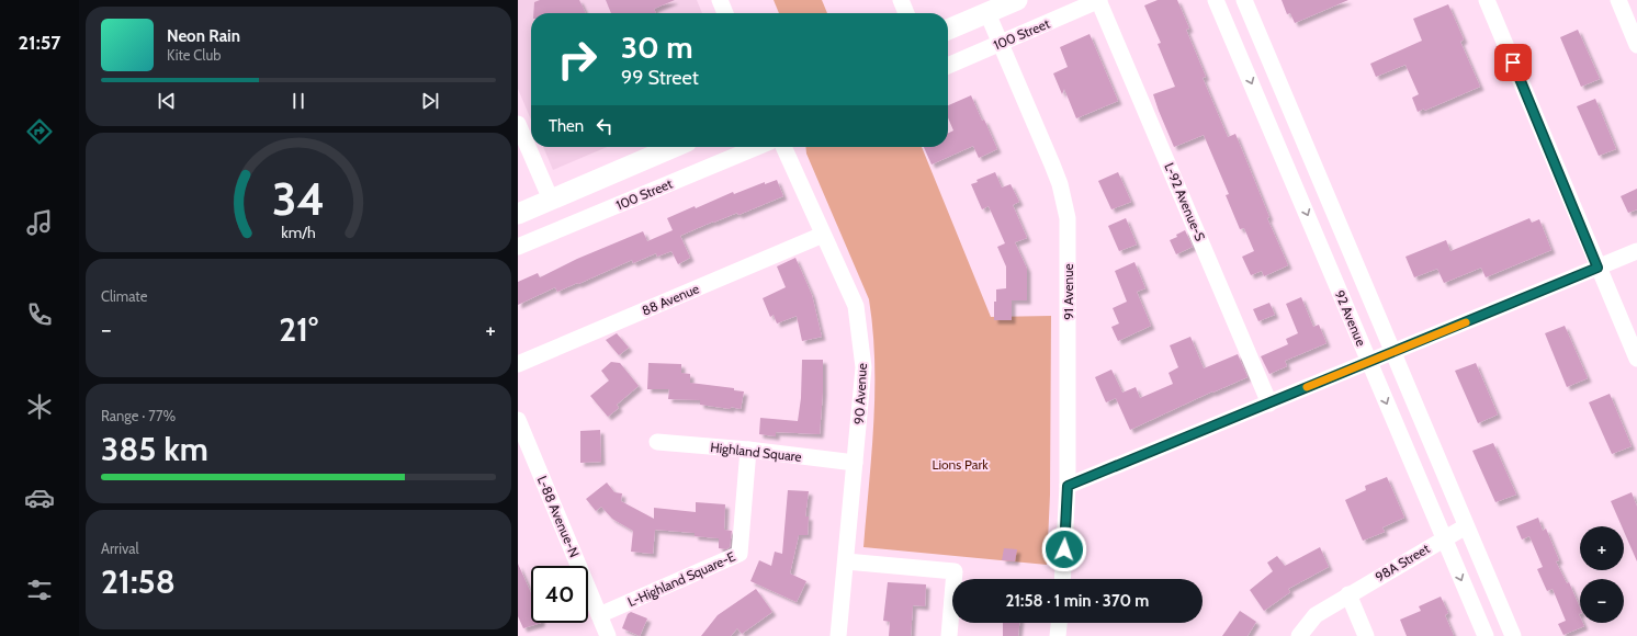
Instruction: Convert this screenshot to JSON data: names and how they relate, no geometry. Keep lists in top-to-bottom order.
{
  "streets": {
    "street": [
      "100 Street",
      "L-92 Avenue-S",
      "91 Avenue",
      "88 Avenue",
      "92 Avenue",
      "90 Avenue",
      "Highland Square",
      "L-88 Avenue-N",
      "98A Street",
      "L-Highland Square-E"
    ]
  },
  "crossings": [
    ["100 Street", "L-92 Avenue-S"],
    ["100 Street", "91 Avenue"],
    ["88 Avenue", "90 Avenue"],
    ["92 Avenue", "98A Street"],
    ["90 Avenue", "Highland Square"],
    ["Highland Square", "L-Highland Square-E"],
    ["L-88 Avenue-N", "L-Highland Square-E"]
  ],
  "parks": ["Lions Park"],
  "page": {
    "tabs": "21:57",
    "turn": ["30 m", "99 Street"],
    "song": ["Neon Rain", "Kite Club"],
    "then": "Then",
    "tile": [
      "Climate",
      ["Range · 77%", "385 km"],
      ["Arrival", "21:58"]
    ],
    "heat": ["−", "21°", "+"],
    "map_buttons": ["+", "−"],
    "limit": "40",
    "trip": "21:58 · 1 min · 370 m",
    "gauge": ["34", "km/h"]
  }
}
